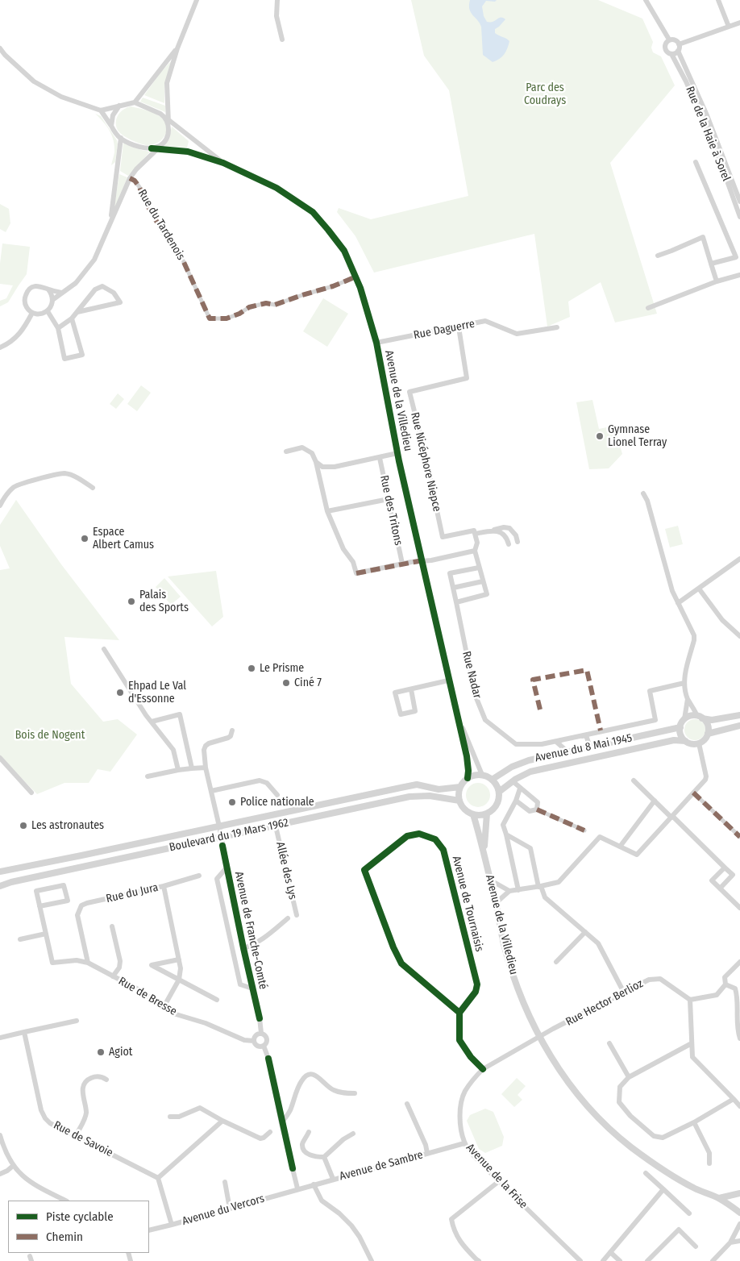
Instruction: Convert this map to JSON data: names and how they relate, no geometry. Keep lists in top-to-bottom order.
{
  "streets": {
    "street": [
      "Rue de la Haie à Sorel",
      "Rue du Tardenois",
      "Rue Daguerre",
      "Avenue de la Villedieu",
      "Rue Nicéphore Niepce",
      "Rue des Tritons",
      "Rue Nadar",
      "Avenue du 8 Mai 1945",
      "Boulevard du 19 Mars 1962",
      "Allée des Lys",
      "Rue du Jura",
      "Avenue de Tournaisis",
      "Avenue de Franche-Comté",
      "Rue de Bresse",
      "Rue Hector Berlioz",
      "Rue de Savoie",
      "Avenue de Sambre",
      "Avenue de la Frise",
      "Avenue du Vercors"
    ]
  },
  "crossings": [
    ["Rue du Tardenois", "Avenue de la Villedieu"],
    ["Rue Daguerre", "Avenue de la Villedieu"],
    ["Rue Daguerre", "Rue Nicéphore Niepce"],
    ["Avenue de la Villedieu", "Avenue du 8 Mai 1945"],
    ["Avenue de la Villedieu", "Boulevard du 19 Mars 1962"],
    ["Avenue de la Villedieu", "Rue Hector Berlioz"],
    ["Avenue de la Villedieu", "Avenue de la Frise"],
    ["Avenue du 8 Mai 1945", "Boulevard du 19 Mars 1962"],
    ["Boulevard du 19 Mars 1962", "Allée des Lys"],
    ["Boulevard du 19 Mars 1962", "Avenue de Franche-Comté"],
    ["Rue du Jura", "Rue de Bresse"],
    ["Avenue de Franche-Comté", "Rue de Bresse"],
    ["Rue Hector Berlioz", "Avenue de la Frise"],
    ["Avenue de Sambre", "Avenue de la Frise"],
    ["Avenue de Sambre", "Avenue du Vercors"]
  ],
  "parks": ["Parc des Coudrays", "Bois de Nogent"],
  "places": [
    "Gymnase Lionel Terray",
    "Espace Albert Camus",
    "Palais des Sports",
    "Le Prisme",
    "Ciné 7",
    "Ehpad Le Val d'Essonne",
    "Police nationale",
    "Les astronautes",
    "Agiot"
  ],
  "legend": ["Piste cyclable", "Chemin"]
}
